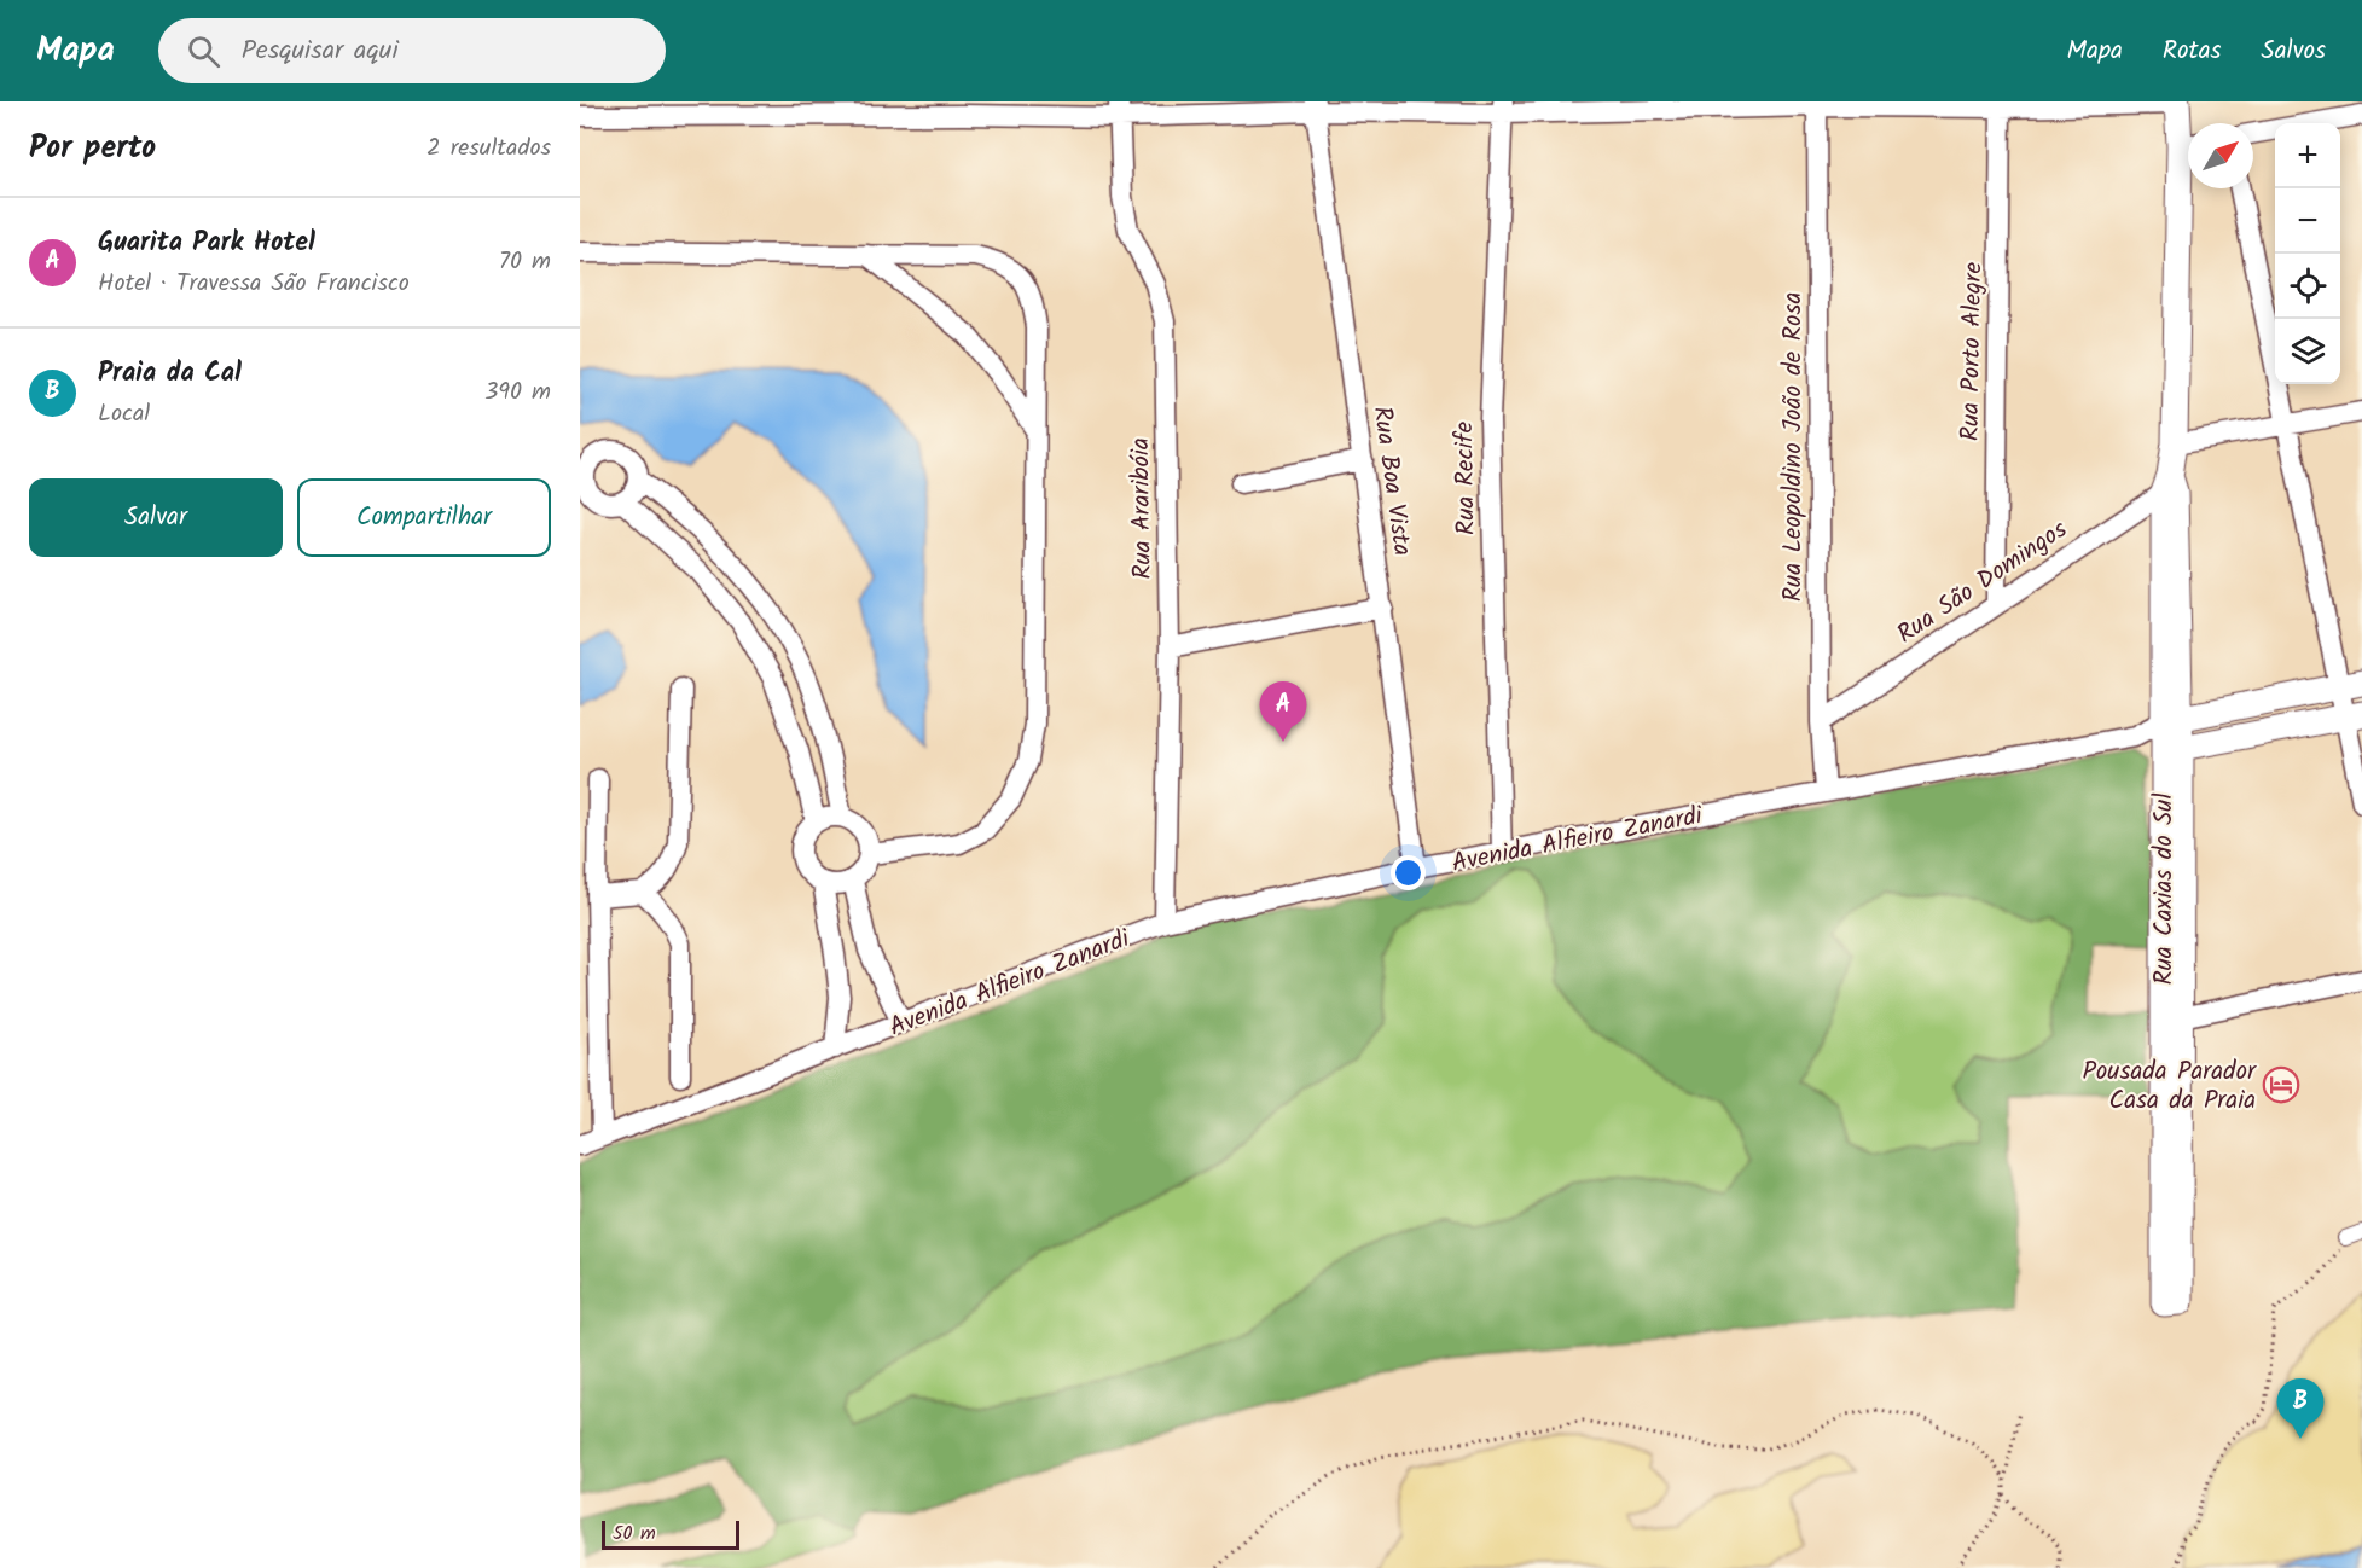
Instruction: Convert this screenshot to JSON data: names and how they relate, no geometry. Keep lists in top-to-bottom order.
{
  "streets": {
    "street": [
      "Rua Porto Alegre",
      "Rua Leopoldino João de Rosa",
      "Rua Recife",
      "Rua Boa Vista",
      "Rua Araribóia",
      "Rua São Domingos",
      "Avenida Alfieiro Zanardi",
      "Rua Caxias do Sul"
    ]
  },
  "crossings": [
    ["Rua Porto Alegre", "Rua São Domingos"],
    ["Rua Leopoldino João de Rosa", "Rua São Domingos"],
    ["Rua Leopoldino João de Rosa", "Avenida Alfieiro Zanardi"],
    ["Rua Recife", "Avenida Alfieiro Zanardi"],
    ["Rua Boa Vista", "Avenida Alfieiro Zanardi"],
    ["Rua Araribóia", "Avenida Alfieiro Zanardi"],
    ["Rua São Domingos", "Rua Caxias do Sul"],
    ["Avenida Alfieiro Zanardi", "Rua Caxias do Sul"]
  ],
  "places": {
    "hotel": ["Pousada Parador Casa da Praia"]
  },
  "scale_bar": "50 m",
  "north": "top right",
  "page": {
    "header": "Mapa",
    "search": "Pesquisar aqui",
    "nav": ["Mapa", "Rotas", "Salvos"],
    "heading": ["Por perto", "2 resultados"],
    "map_buttons": ["+", "−"],
    "list": [
      {
        "mark": "A",
        "name": "Guarita Park Hotel",
        "note": "Hotel · Travessa São Francisco",
        "value": "70 m"
      },
      {
        "mark": "B",
        "name": "Praia da Cal",
        "note": "Local",
        "value": "390 m"
      }
    ],
    "buttons": ["Salvar", "Compartilhar"],
    "pins": ["A", "B"],
    "scale": "50 m"
  }
}
